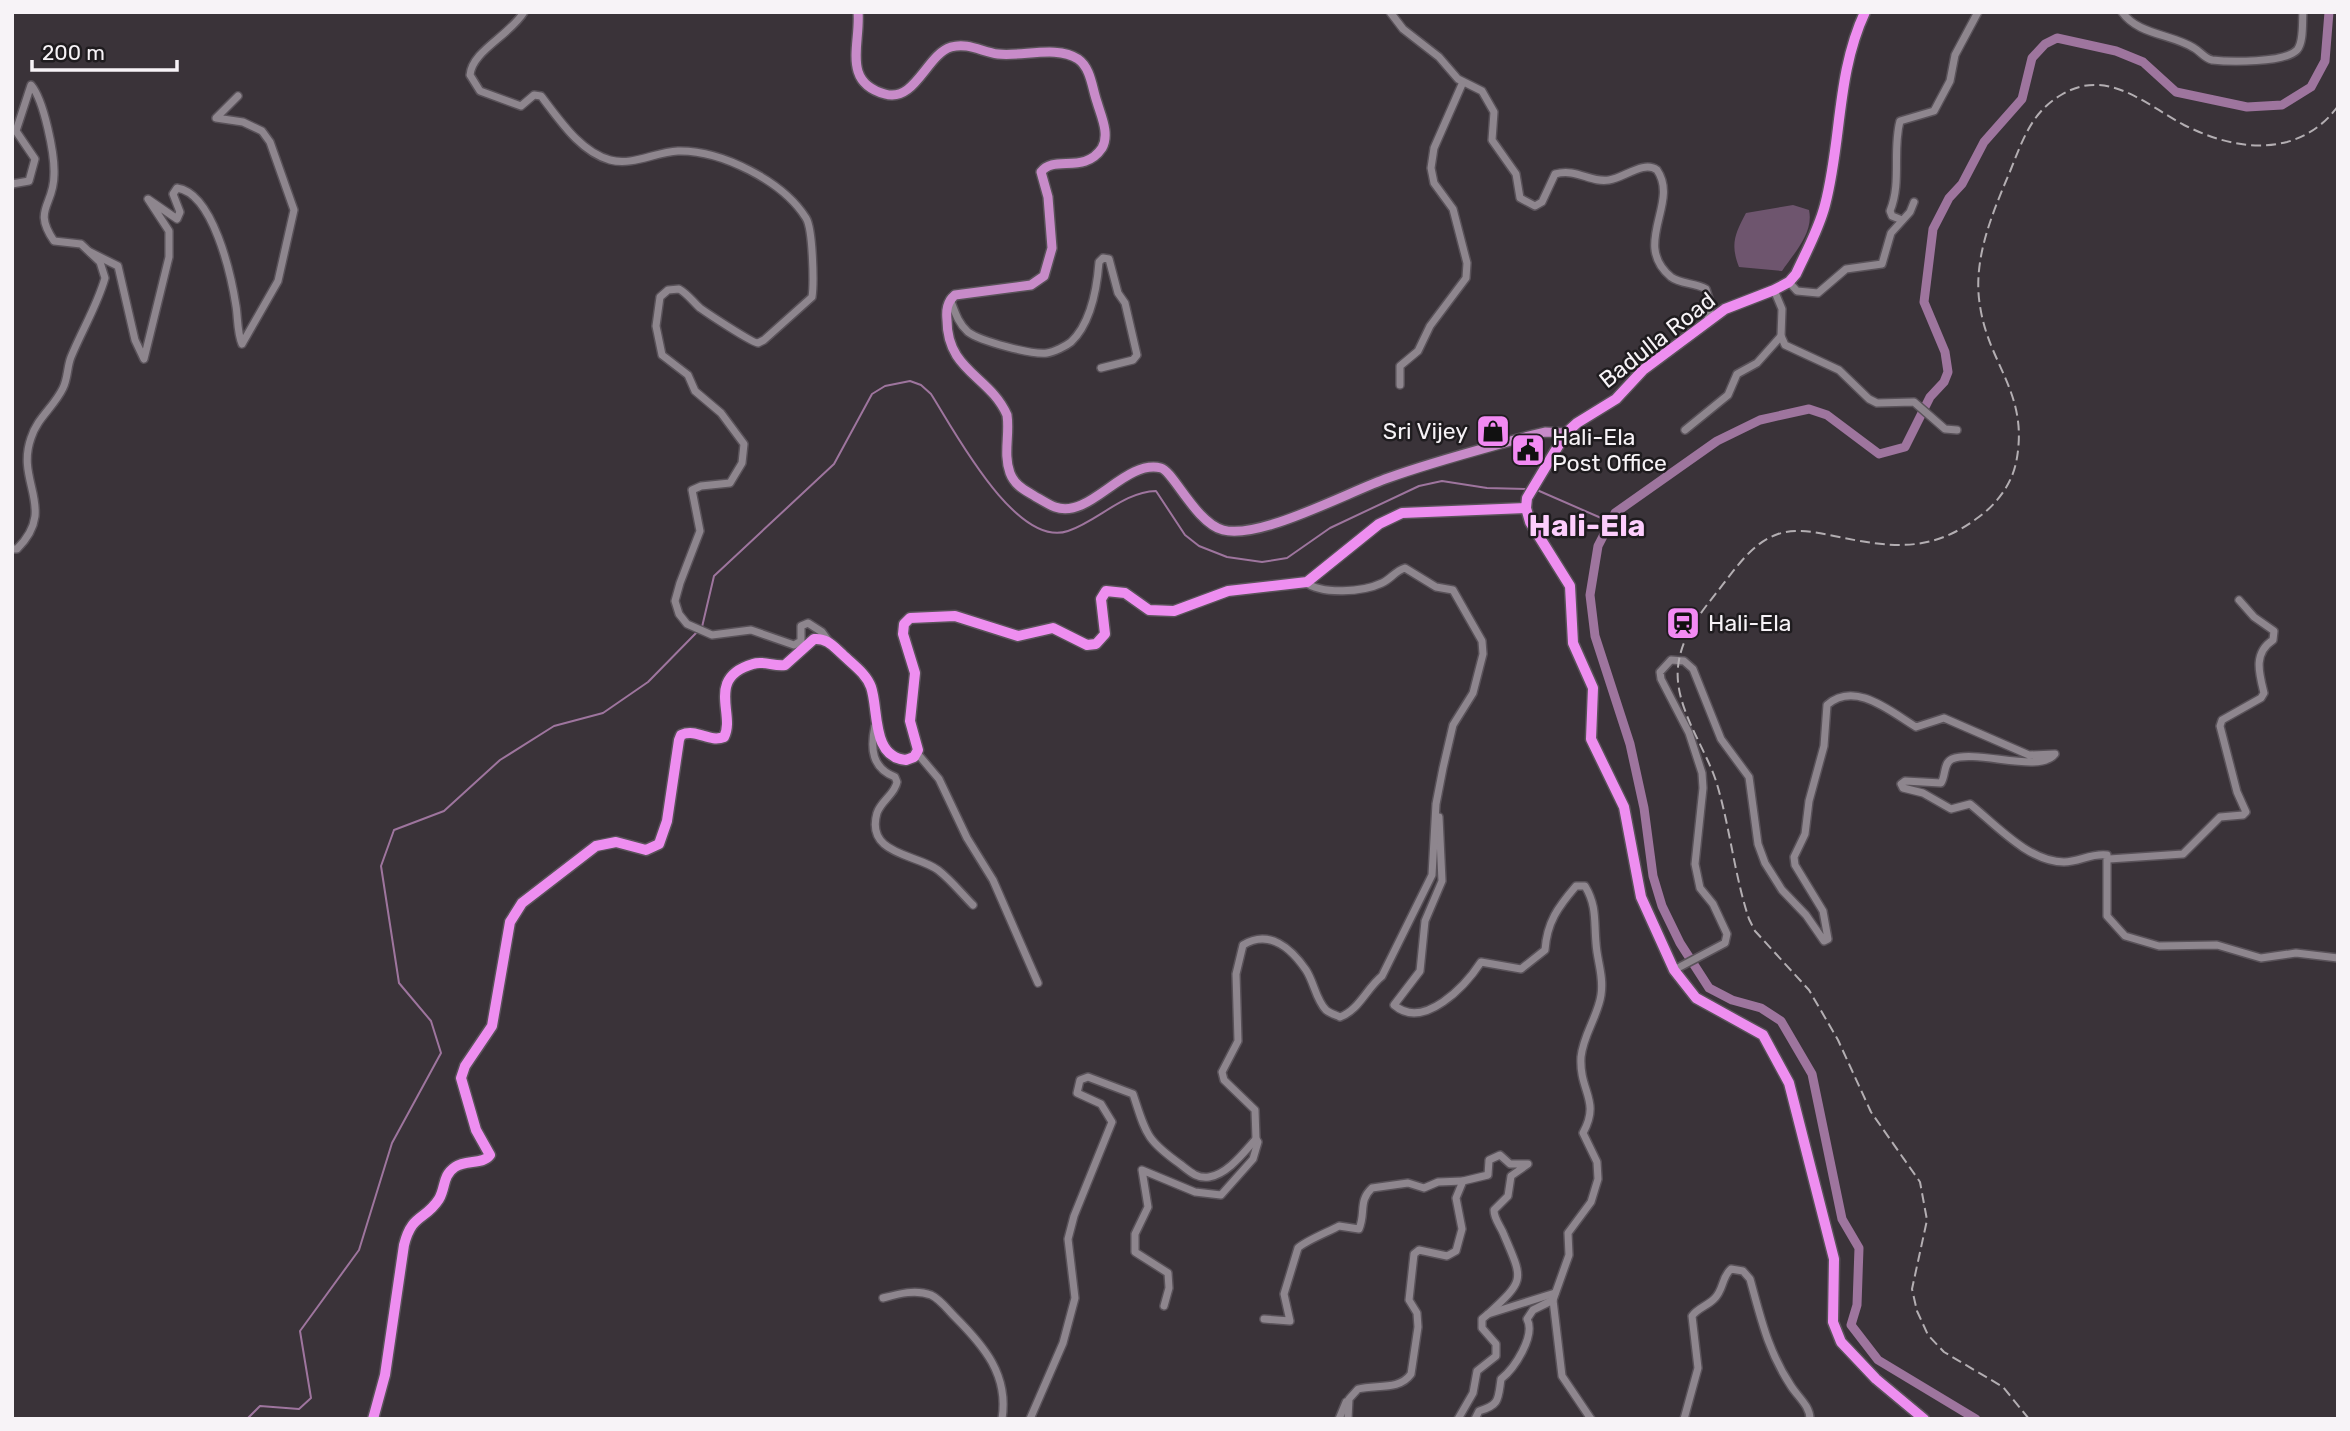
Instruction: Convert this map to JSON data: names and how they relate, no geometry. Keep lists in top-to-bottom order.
{
  "streets": {
    "highway": ["Badulla Road"]
  },
  "districts": ["Hali-Ela"],
  "places": {
    "shop": ["Sri Vijey"],
    "public building": ["Hali-Ela Post Office"],
    "station": ["Hali-Ela"]
  },
  "scale_bar": "200 m"
}
